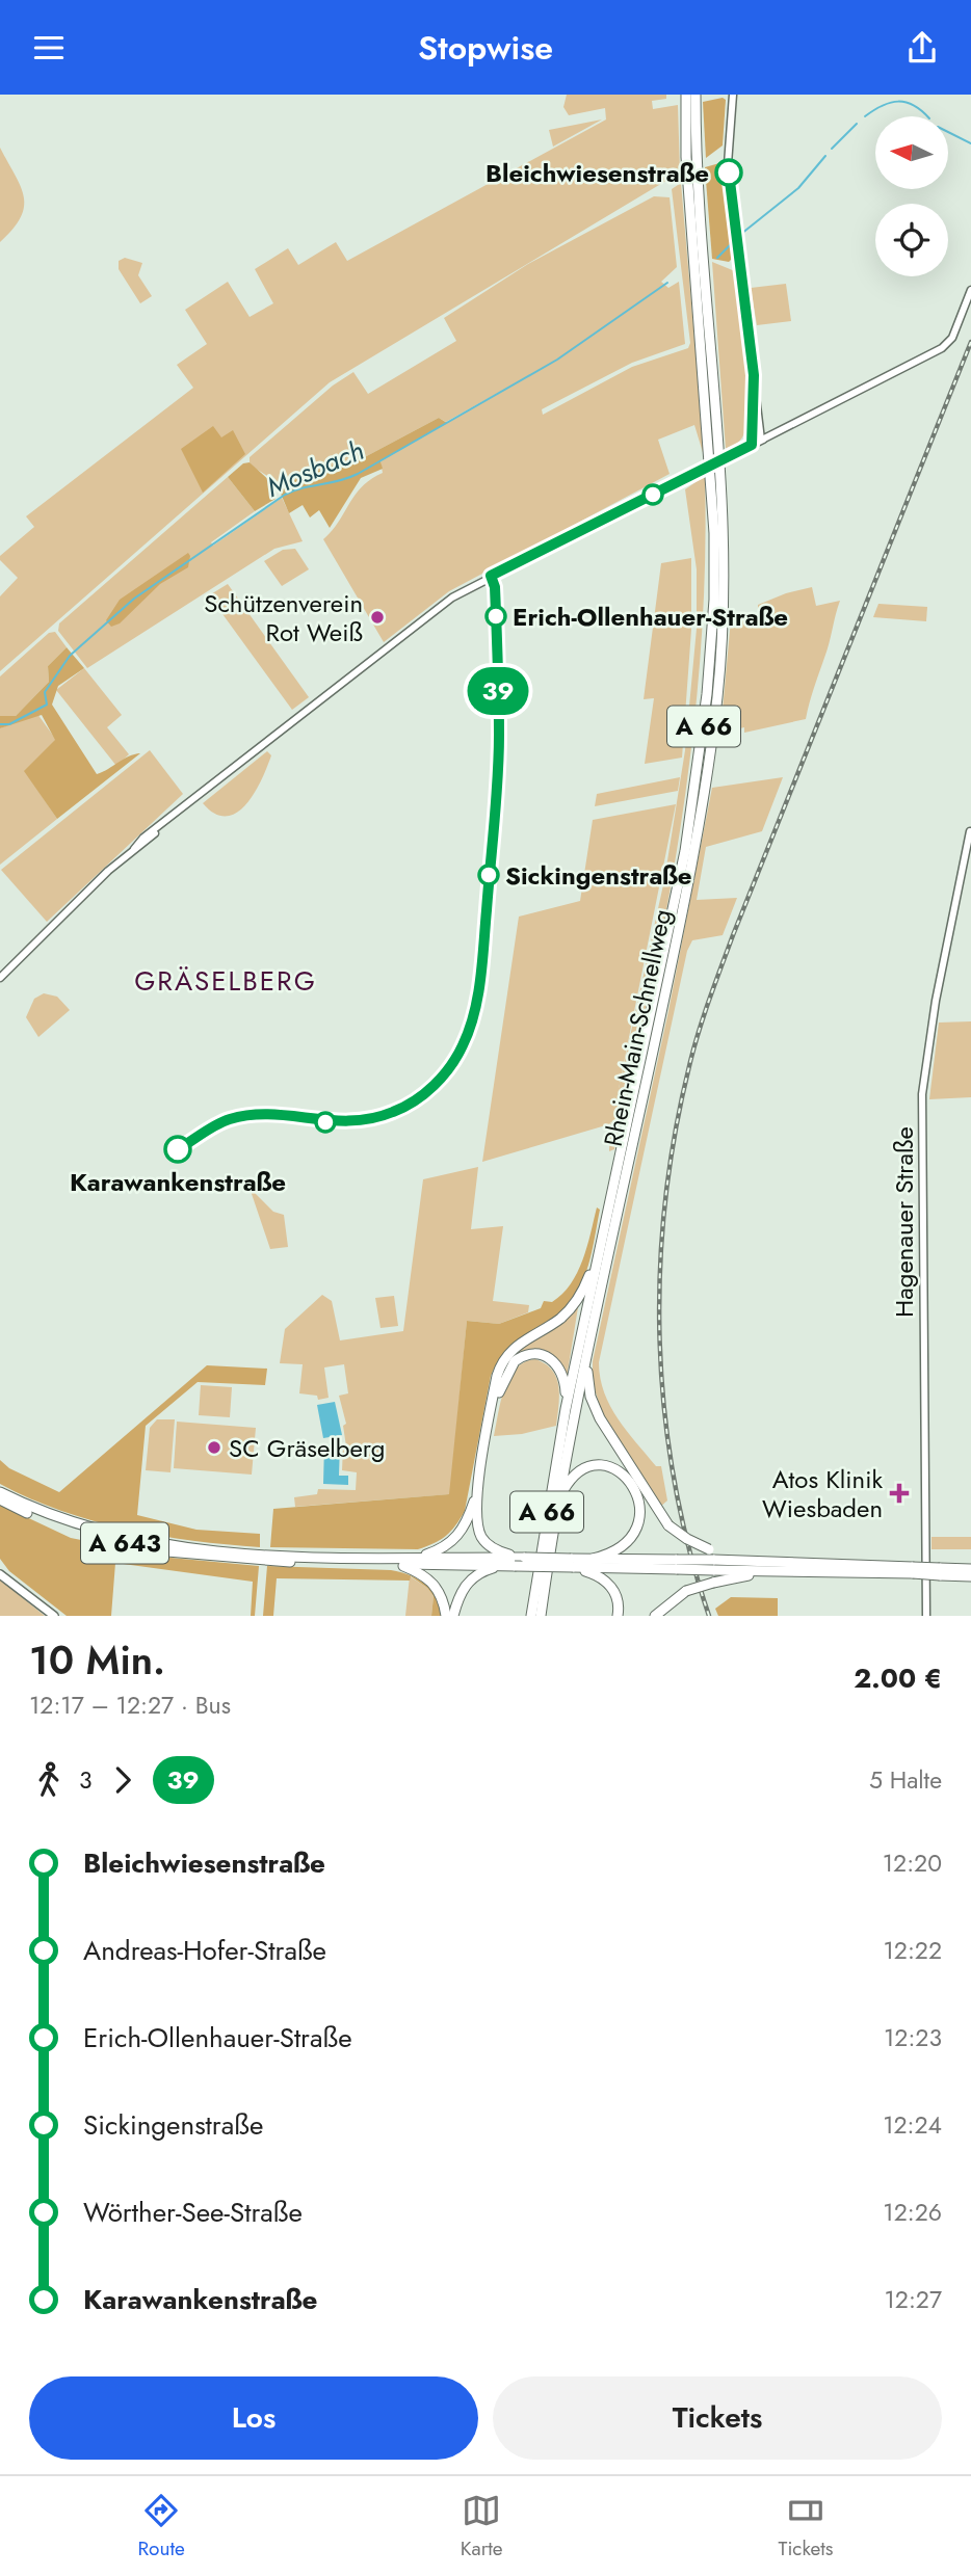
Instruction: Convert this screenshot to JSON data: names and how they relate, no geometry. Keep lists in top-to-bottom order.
{
  "streets": {
    "highway": ["A 66", "Rhein-Main-Schnellweg", "A 643"],
    "street": ["Hagenauer Straße"]
  },
  "districts": ["GRÄSELBERG"],
  "water": ["Mosbach"],
  "places": {
    "other": [
      "Bleichwiesenstraße",
      "Erich-Ollenhauer-Straße",
      "Schützenverein Rot Weiß",
      "Sickingenstraße",
      "Karawankenstraße",
      "SC Gräselberg"
    ],
    "health": ["Atos Klinik Wiesbaden"]
  },
  "lines": ["bus line 39"],
  "north": "left",
  "page": {
    "header": "Stopwise",
    "on_map": "39",
    "heading": ["10 Min.", "12:17 – 12:27 · Bus", "2.00 €"],
    "legs": ["3", "39", "5 Halte"],
    "list": [
      {
        "name": "Bleichwiesenstraße",
        "value": "12:20"
      },
      {
        "name": "Andreas-Hofer-Straße",
        "value": "12:22"
      },
      {
        "name": "Erich-Ollenhauer-Straße",
        "value": "12:23"
      },
      {
        "name": "Sickingenstraße",
        "value": "12:24"
      },
      {
        "name": "Wörther-See-Straße",
        "value": "12:26"
      },
      {
        "name": "Karawankenstraße",
        "value": "12:27"
      }
    ],
    "buttons": ["Los", "Tickets"],
    "tabs": ["Route", "Karte", "Tickets"]
  }
}
